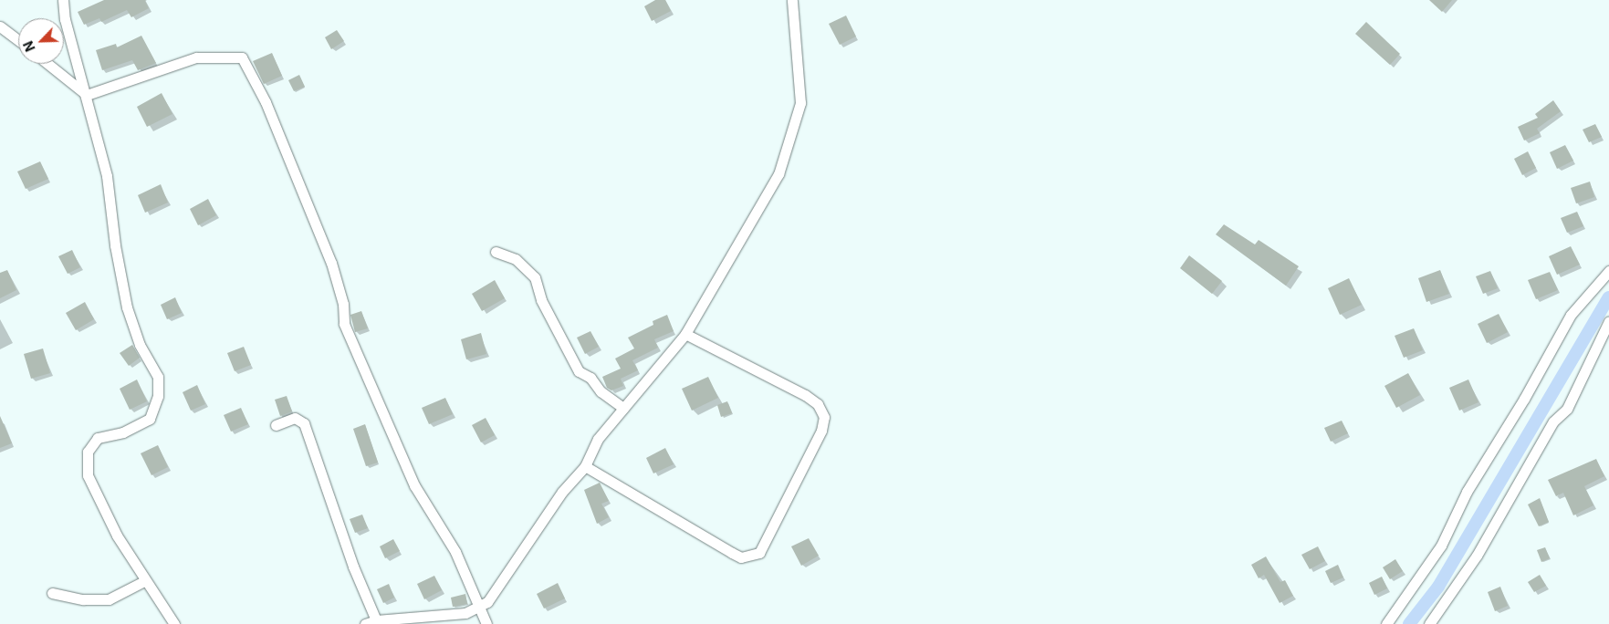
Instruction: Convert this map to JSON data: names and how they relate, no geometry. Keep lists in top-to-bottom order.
{
  "north": "bottom left"
}
